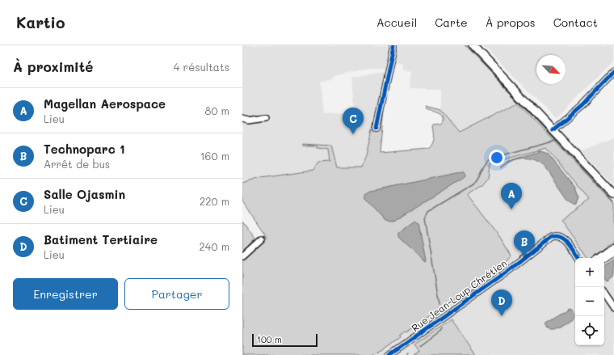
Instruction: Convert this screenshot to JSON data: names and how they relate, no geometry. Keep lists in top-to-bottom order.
{
  "streets": {
    "street": ["Rue Jean-Loup Chrétien"]
  },
  "scale_bar": "100 m",
  "north": "bottom right",
  "page": {
    "header": "Kartio",
    "nav": [
      "Accueil",
      "Carte",
      "À propos",
      "Contact"
    ],
    "heading": ["À proximité", "4 résultats"],
    "list": [
      {
        "mark": "A",
        "name": "Magellan Aerospace",
        "note": "Lieu",
        "value": "80 m"
      },
      {
        "mark": "B",
        "name": "Technoparc 1",
        "note": "Arrêt de bus",
        "value": "160 m"
      },
      {
        "mark": "C",
        "name": "Salle Ojasmin",
        "note": "Lieu",
        "value": "220 m"
      },
      {
        "mark": "D",
        "name": "Batiment Tertiaire",
        "note": "Lieu",
        "value": "240 m"
      }
    ],
    "pins": [
      "C",
      "A",
      "B",
      "D"
    ],
    "map_buttons": ["+", "−"],
    "buttons": ["Enregistrer", "Partager"],
    "scale": "100 m"
  }
}
